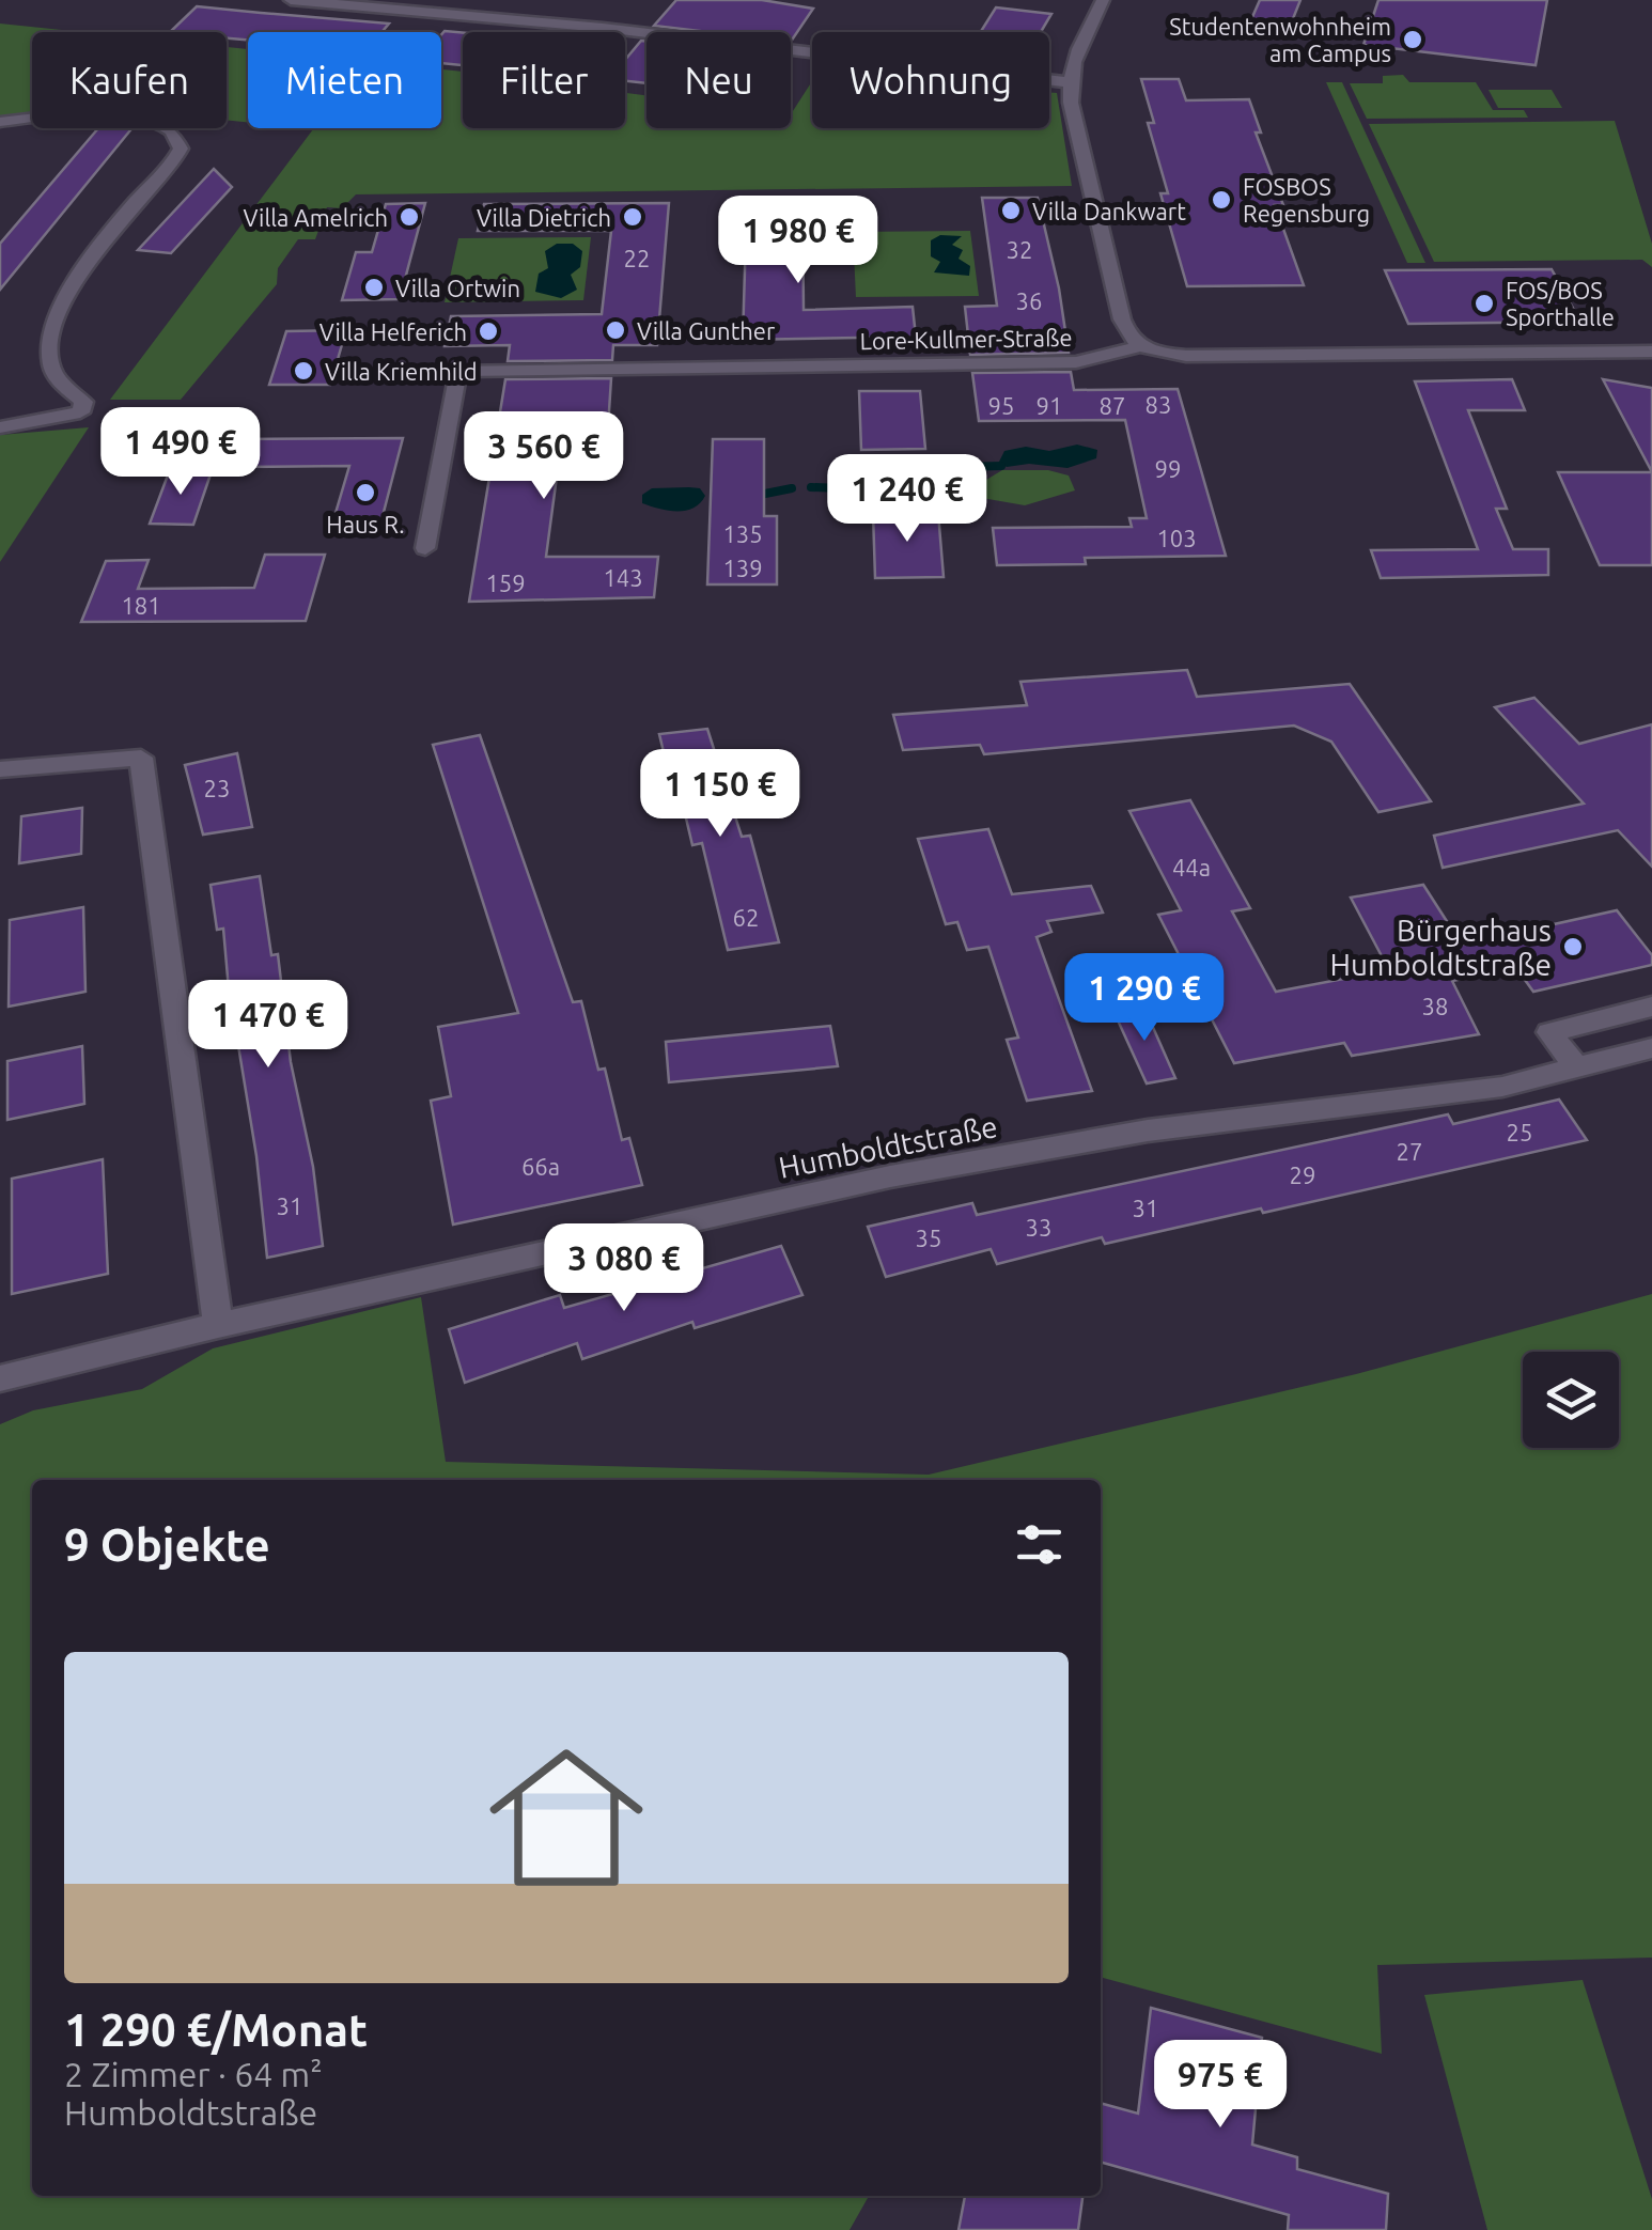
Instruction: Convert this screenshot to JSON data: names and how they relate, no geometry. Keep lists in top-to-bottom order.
{
  "streets": {
    "street": ["Lore-Kullmer-Straße", "Humboldtstraße"]
  },
  "places": [
    "Studentenwohnheim am Campus",
    "FOSBOS Regensburg",
    "Villa Dankwart",
    "Villa Amelrich",
    "Villa Dietrich",
    "Villa Ortwin",
    "FOS/BOS Sporthalle",
    "Villa Gunther",
    "Villa Helferich",
    "Villa Kriemhild",
    "Haus R.",
    "Bürgerhaus Humboldtstraße"
  ],
  "house_numbers": [
    "32",
    "22",
    "36",
    "83",
    "95",
    "91",
    "87",
    "99",
    "135",
    "103",
    "139",
    "143",
    "159",
    "181",
    "23",
    "44a",
    "62",
    "38",
    "25",
    "27",
    "66a",
    "29",
    "31",
    "31",
    "33",
    "35"
  ],
  "page": {
    "chip": [
      "Kaufen",
      "Mieten",
      "Filter",
      "Neu",
      "Wohnung"
    ],
    "price": [
      "1 980 €",
      "1 490 €",
      "3 560 €",
      "1 240 €",
      "1 150 €",
      "1 290 €",
      "1 470 €",
      "3 080 €",
      "975 €"
    ],
    "heading": "9 Objekte",
    "list": [
      {
        "name": "1 290 €/Monat",
        "note": "2 Zimmer · 64 m² · Humboldtstraße"
      }
    ]
  }
}
